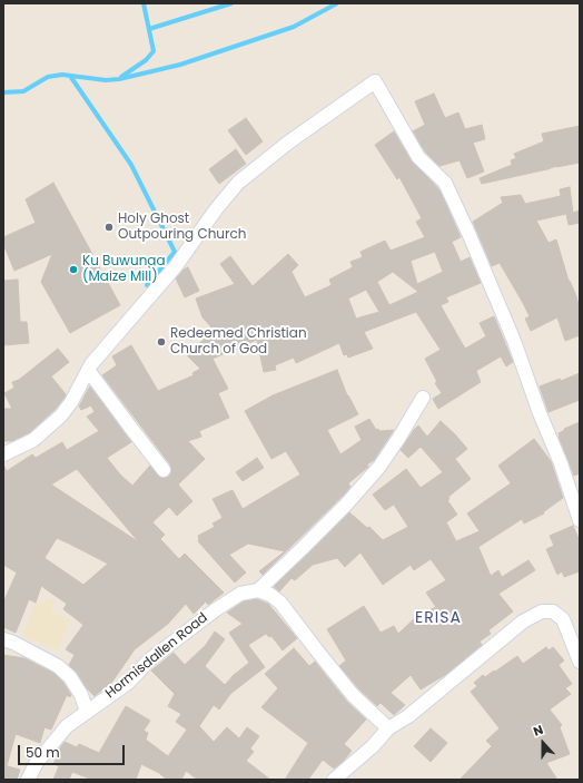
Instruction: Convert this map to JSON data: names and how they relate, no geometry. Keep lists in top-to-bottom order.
{
  "streets": {
    "street": ["Hormisdallen Road"]
  },
  "districts": ["ERISA"],
  "places": ["Holy Ghost Outpouring Church", "Ku Buwunga (Maize Mill)", "Redeemed Christian Church of God"],
  "scale_bar": "50 m",
  "north": "top"
}
